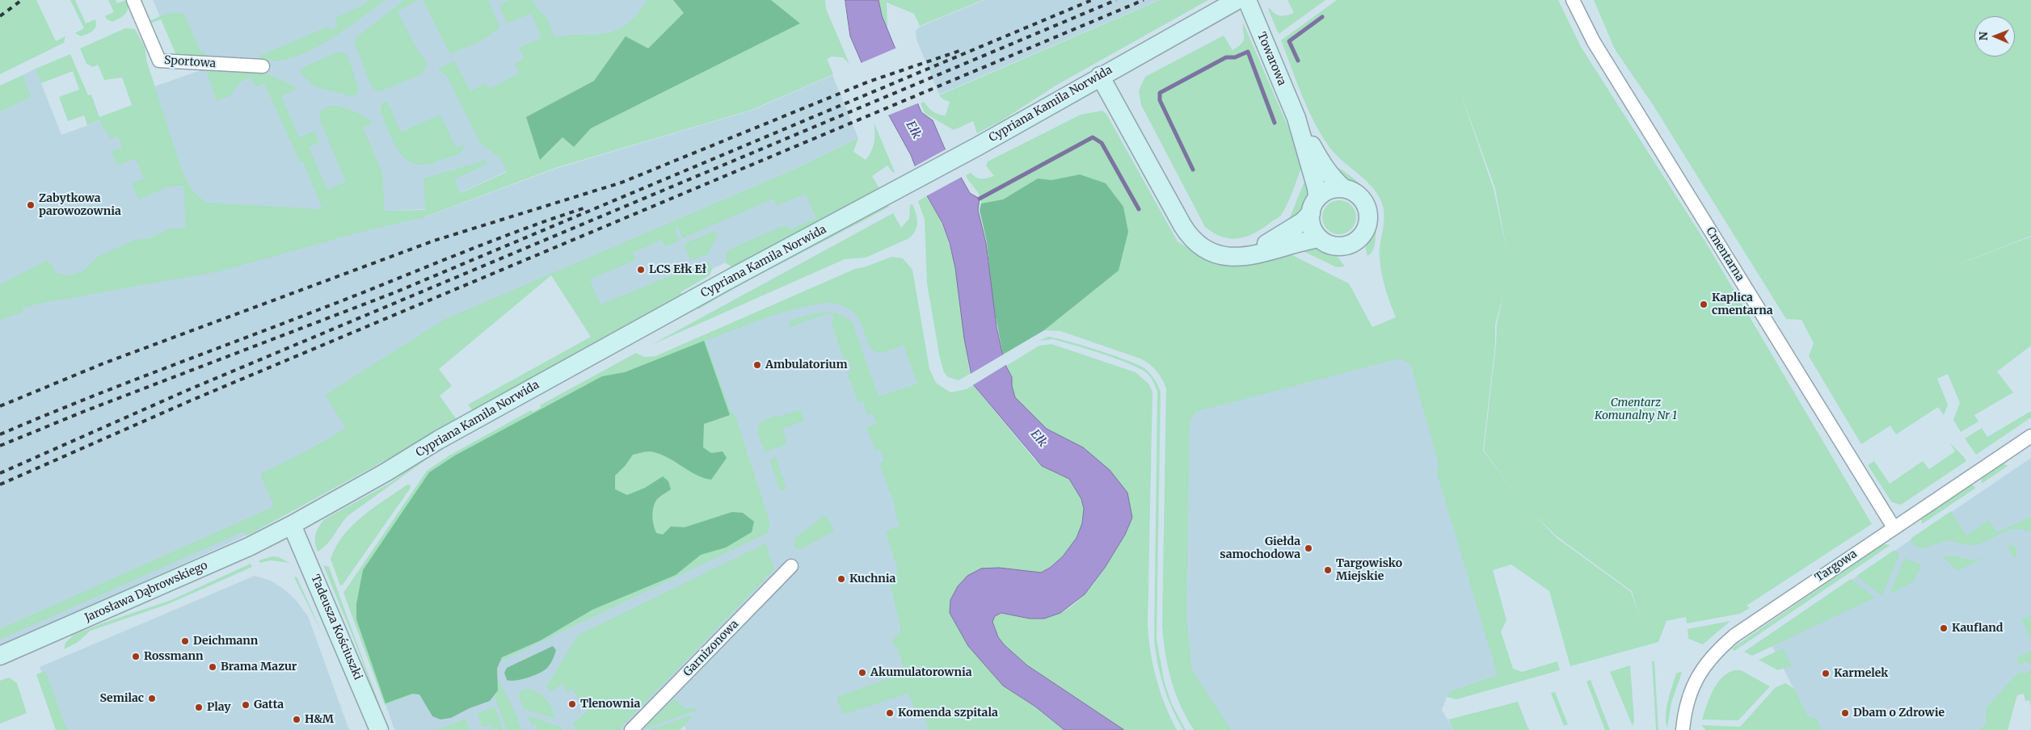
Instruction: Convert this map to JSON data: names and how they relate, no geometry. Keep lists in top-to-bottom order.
{
  "streets": {
    "street": [
      "Towarowa",
      "Sportowa",
      "Cypriana Kamila Norwida",
      "Cmentarna",
      "Targowa",
      "Jarosława Dąbrowskiego",
      "Tadeusza Kościuszki",
      "Garnizonowa"
    ]
  },
  "crossings": [
    ["Towarowa", "Cypriana Kamila Norwida"],
    ["Cypriana Kamila Norwida", "Jarosława Dąbrowskiego"],
    ["Cypriana Kamila Norwida", "Tadeusza Kościuszki"],
    ["Cmentarna", "Targowa"],
    ["Jarosława Dąbrowskiego", "Tadeusza Kościuszki"]
  ],
  "water": ["Ełk"],
  "parks": ["Cmentarz Komunalny Nr 1"],
  "places": [
    "Zabytkowa parowozownia",
    "LCS Ełk Eł",
    "Kaplica cmentarna",
    "Ambulatorium",
    "Giełda samochodowa",
    "Targowisko Miejskie",
    "Kuchnia",
    "Kaufland",
    "Deichmann",
    "Rossmann",
    "Brama Mazur",
    "Akumulatorownia",
    "Karmelek",
    "Semilac",
    "Tlenownia",
    "Gatta",
    "Play",
    "Komenda szpitala",
    "Dbam o Zdrowie",
    "H&M"
  ],
  "north": "left"
}
